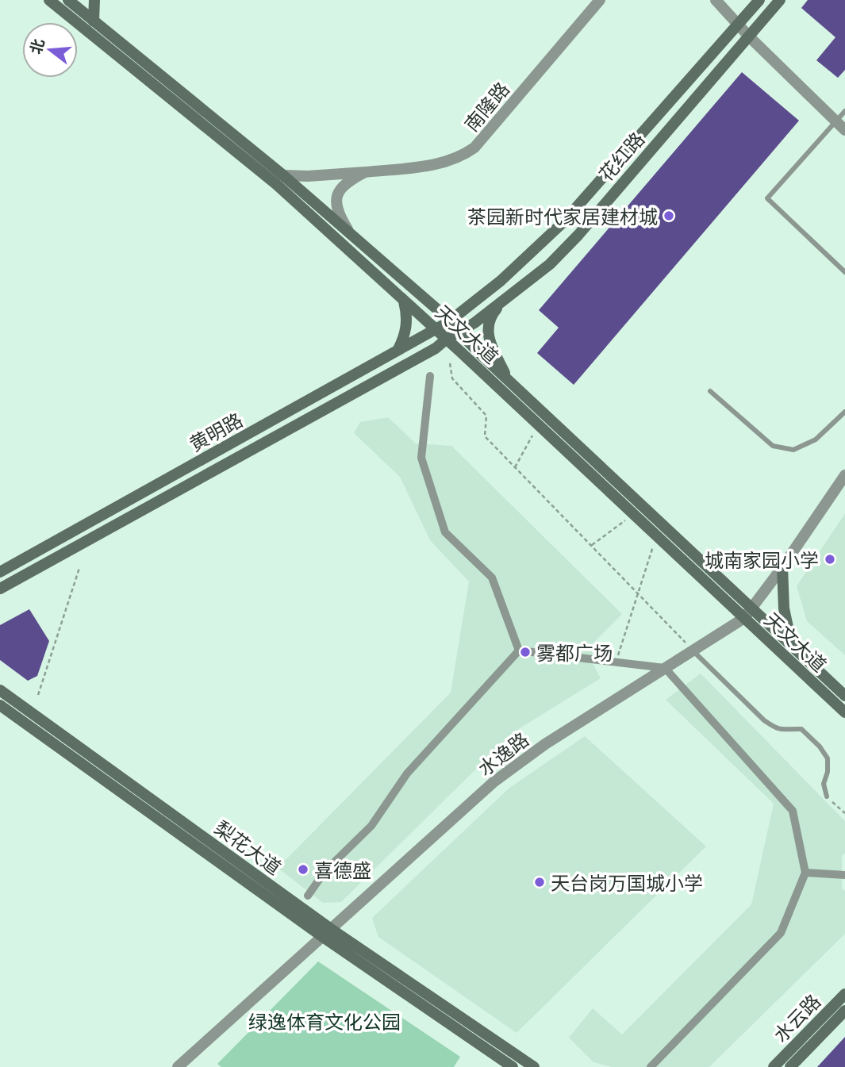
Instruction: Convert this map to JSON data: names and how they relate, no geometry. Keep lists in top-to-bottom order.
{
  "streets": {
    "main road": [
      "花红路",
      "天文大道",
      "黄明路",
      "梨花大道",
      "水云路"
    ],
    "street": ["南隆路", "水逸路"]
  },
  "crossings": [
    ["南隆路", "天文大道"],
    ["花红路", "天文大道"],
    ["花红路", "黄明路"],
    ["天文大道", "黄明路"],
    ["天文大道", "水逸路"],
    ["水逸路", "梨花大道"]
  ],
  "parks": ["绿逸体育文化公园"],
  "places": [
    "茶园新时代家居建材城",
    "城南家园小学",
    "雾都广场",
    "喜德盛",
    "天台岗万国城小学"
  ],
  "north": "left"
}
